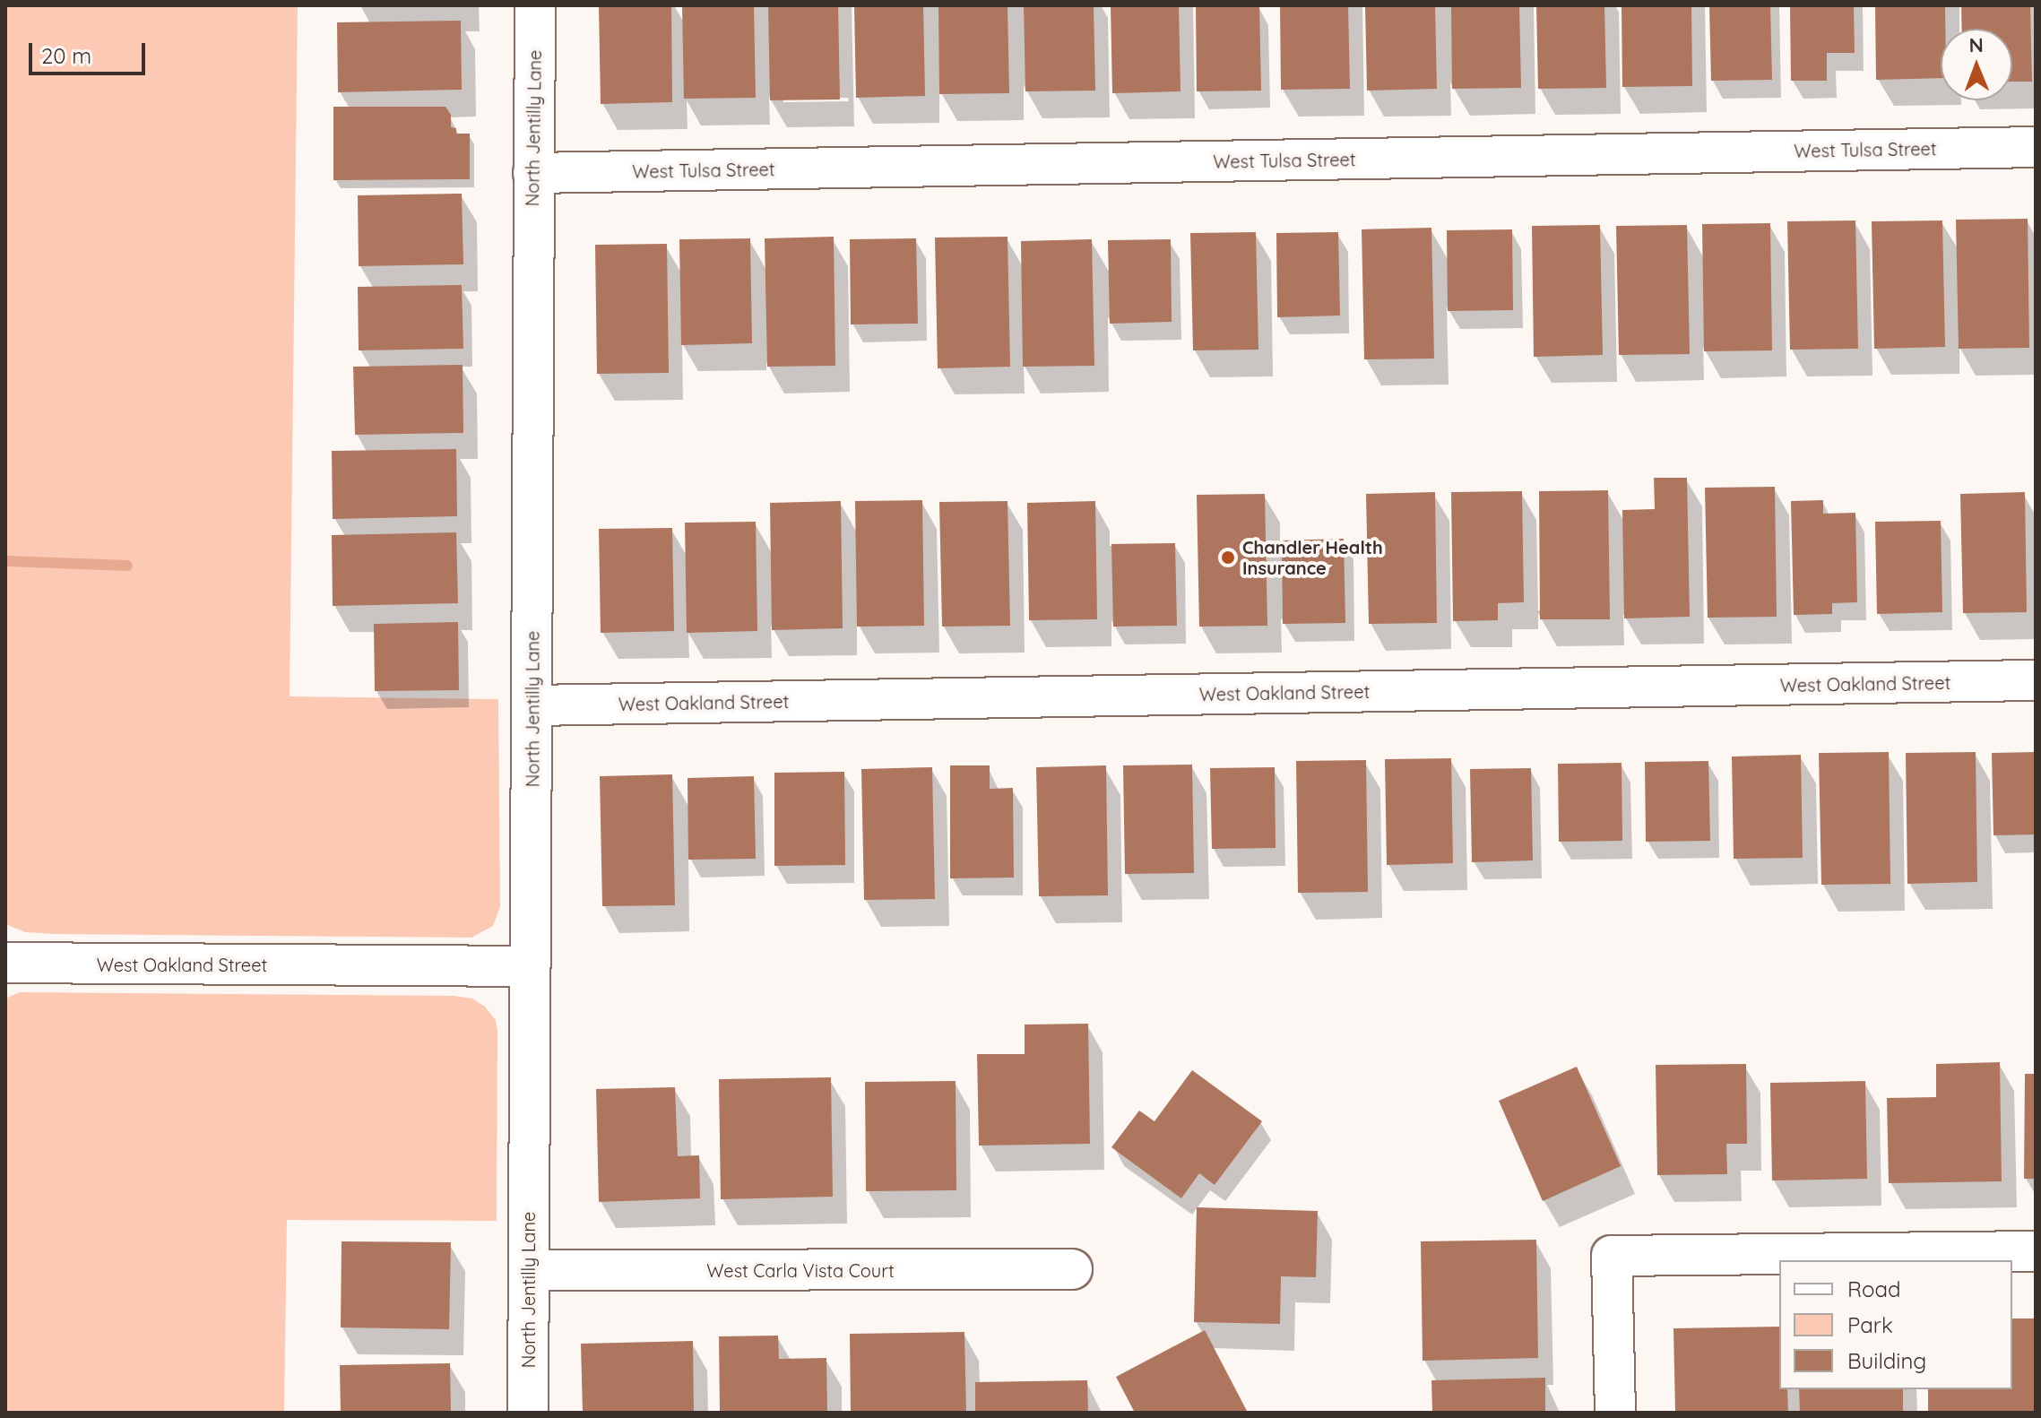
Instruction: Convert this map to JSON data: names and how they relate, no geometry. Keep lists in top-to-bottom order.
{
  "streets": {
    "street": [
      "North Jentilly Lane",
      "West Tulsa Street",
      "West Oakland Street",
      "West Carla Vista Court"
    ]
  },
  "crossings": [
    ["North Jentilly Lane", "West Tulsa Street"],
    ["North Jentilly Lane", "West Oakland Street"],
    ["North Jentilly Lane", "West Carla Vista Court"]
  ],
  "places": ["Chandler Health Insurance"],
  "legend": ["Road", "Park", "Building"],
  "scale_bar": "20 m",
  "north": "top"
}
